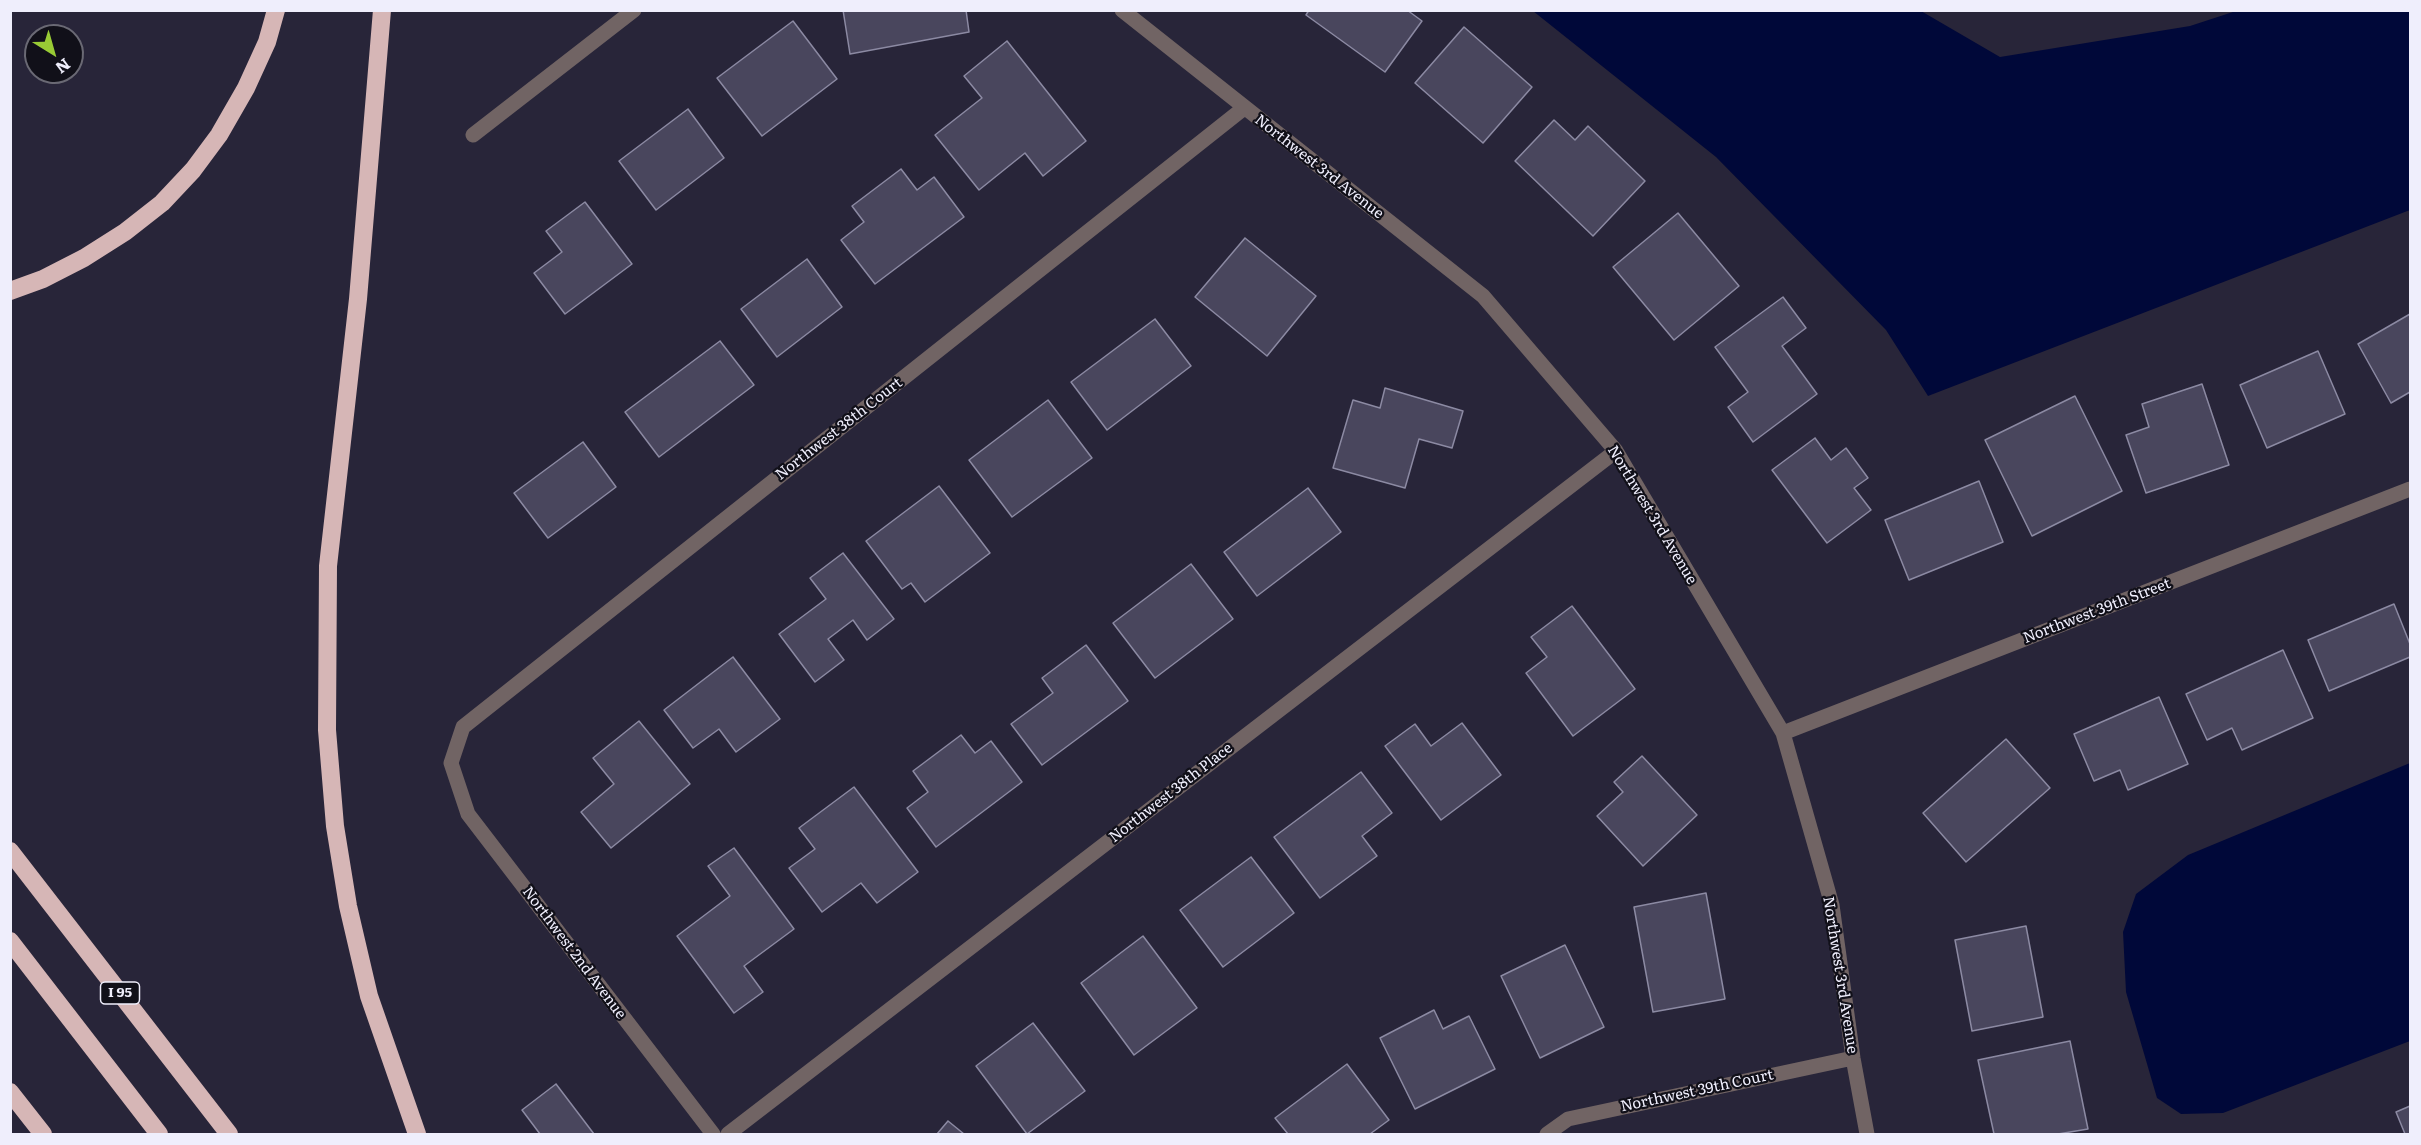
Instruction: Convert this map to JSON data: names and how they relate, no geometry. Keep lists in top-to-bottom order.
{
  "streets": {
    "highway": ["I 95"],
    "street": [
      "Northwest 3rd Avenue",
      "Northwest 38th Court",
      "Northwest 39th Street",
      "Northwest 38th Place",
      "Northwest 2nd Avenue",
      "Northwest 39th Court"
    ]
  },
  "crossings": [
    ["Northwest 3rd Avenue", "Northwest 38th Court"],
    ["Northwest 3rd Avenue", "Northwest 39th Street"],
    ["Northwest 3rd Avenue", "Northwest 38th Place"],
    ["Northwest 3rd Avenue", "Northwest 39th Court"],
    ["Northwest 38th Court", "Northwest 2nd Avenue"]
  ],
  "north": "bottom right"
}
